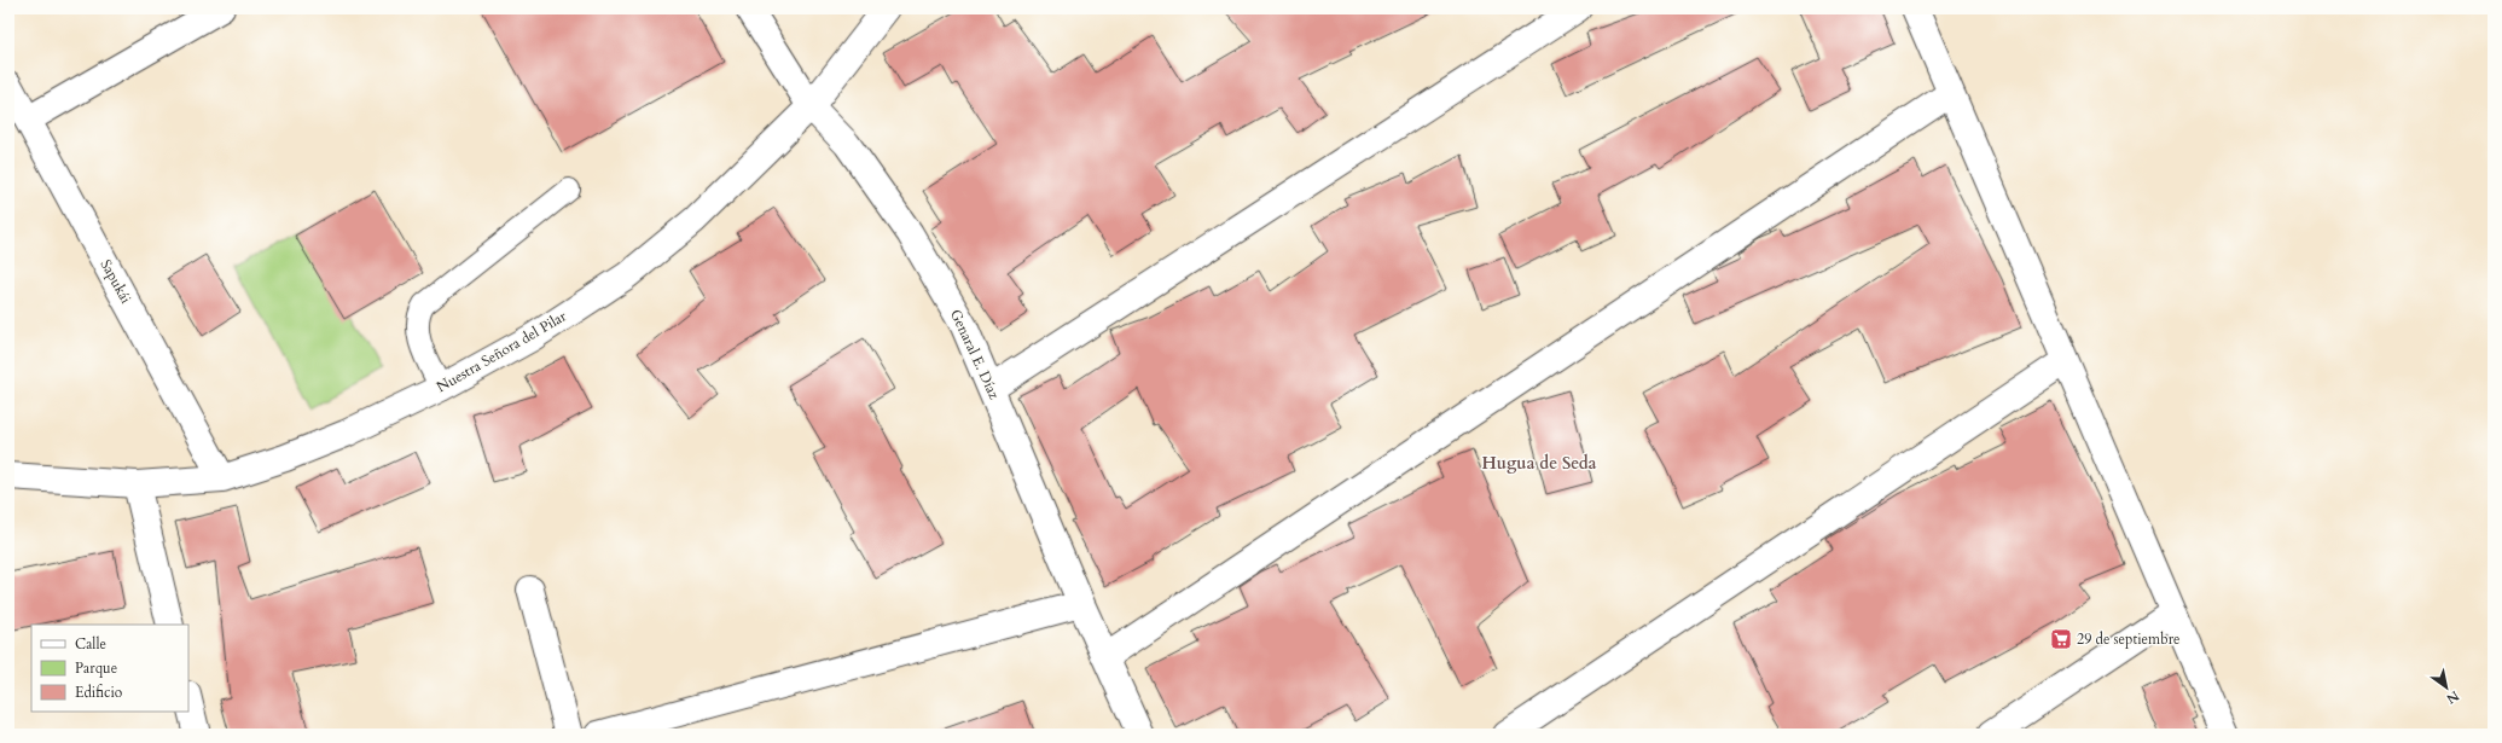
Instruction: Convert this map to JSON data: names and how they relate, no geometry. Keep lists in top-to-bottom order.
{
  "streets": {
    "street": ["Sapukái", "Nuestra Señora del Pilar", "Genaral E. Díaz"]
  },
  "crossings": [
    ["Sapukái", "Nuestra Señora del Pilar"],
    ["Nuestra Señora del Pilar", "Genaral E. Díaz"]
  ],
  "districts": ["Hugua de Seda"],
  "places": {
    "supermarket": ["29 de septiembre"]
  },
  "legend": ["Calle", "Parque", "Edificio"],
  "north": "bottom right"
}
